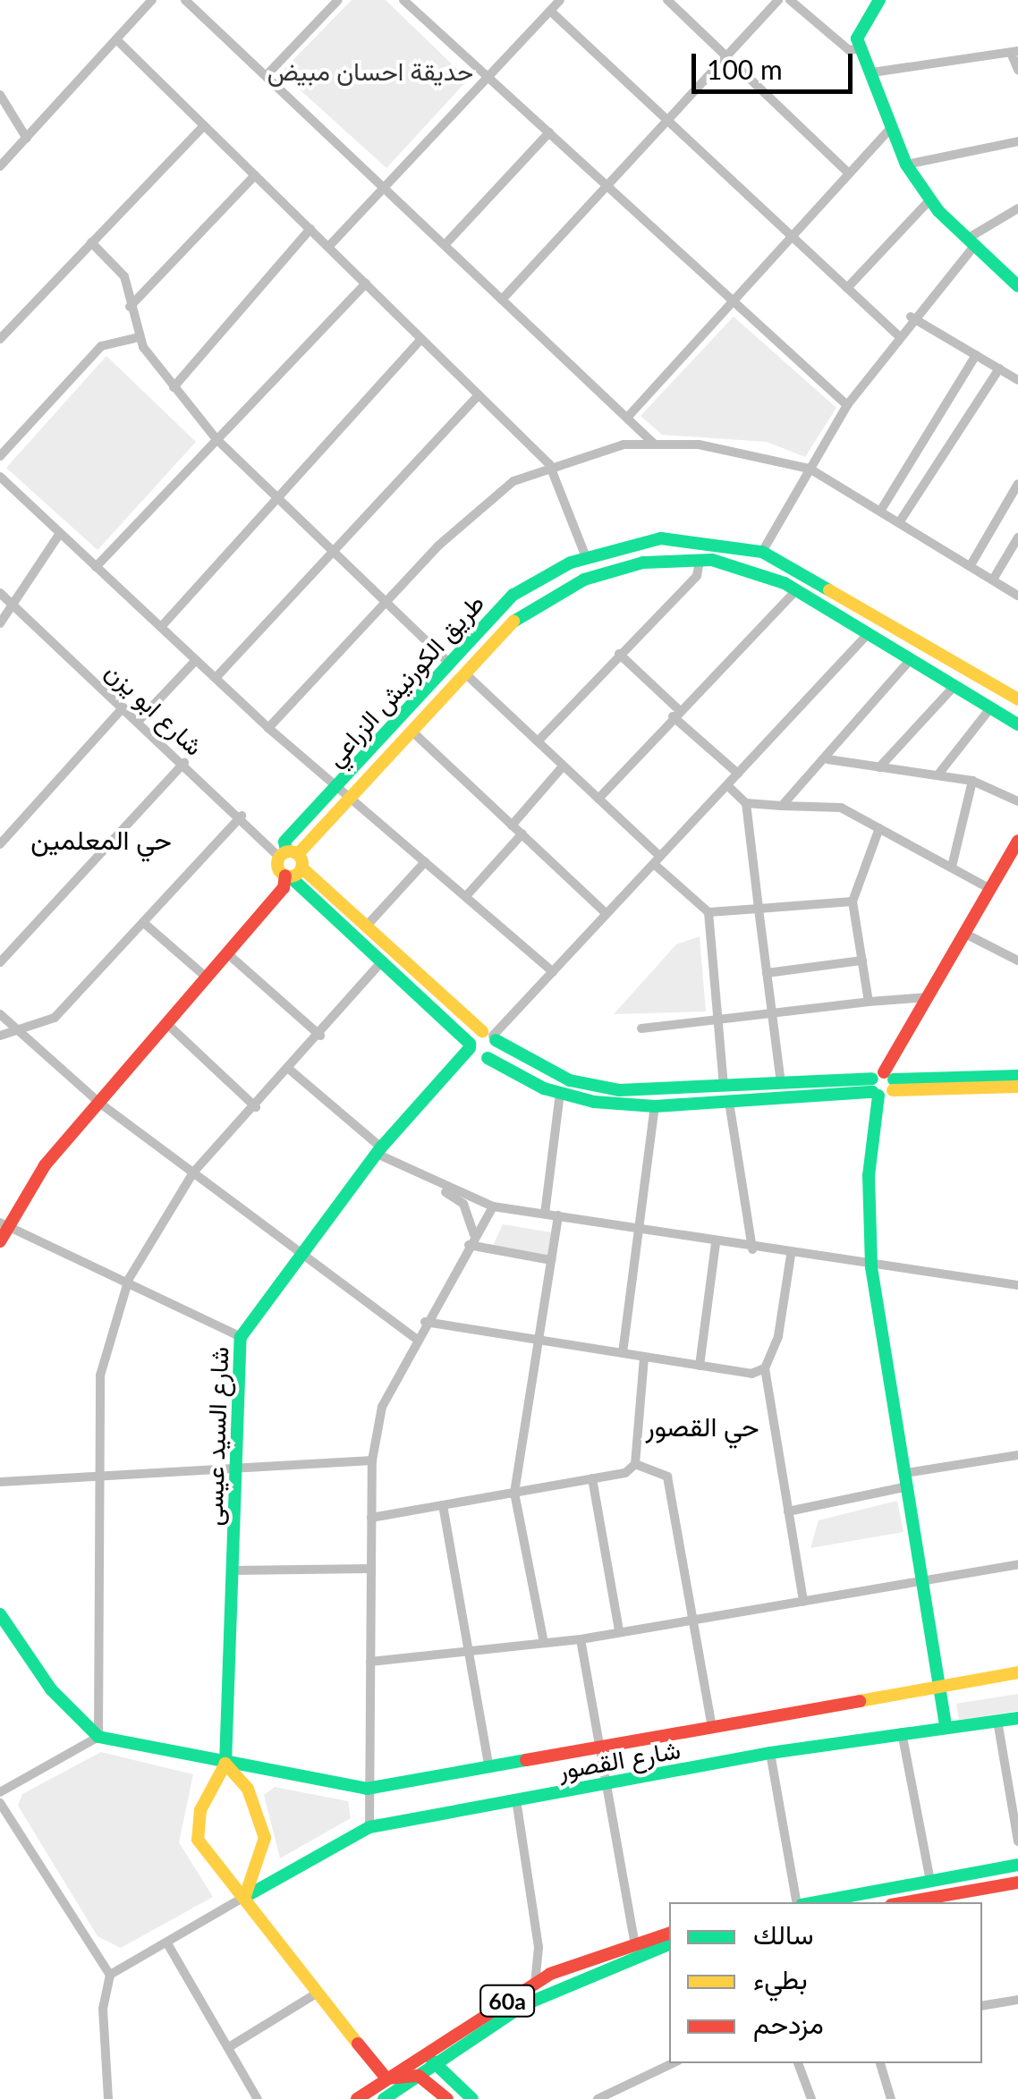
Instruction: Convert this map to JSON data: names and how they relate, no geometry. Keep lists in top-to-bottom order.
{
  "streets": {
    "street": [
      "طريق الكورنيش الزراعي",
      "شارع ابو يزن",
      "شارع السيد عيسى",
      "شارع القصور",
      "60a"
    ]
  },
  "crossings": [
    ["طريق الكورنيش الزراعي", "شارع ابو يزن"]
  ],
  "districts": ["حي المعلمين", "حي القصور"],
  "parks": ["حديقة احسان مبيض"],
  "legend": ["سالك", "بطيء", "مزدحم"],
  "scale_bar": "100 m"
}
